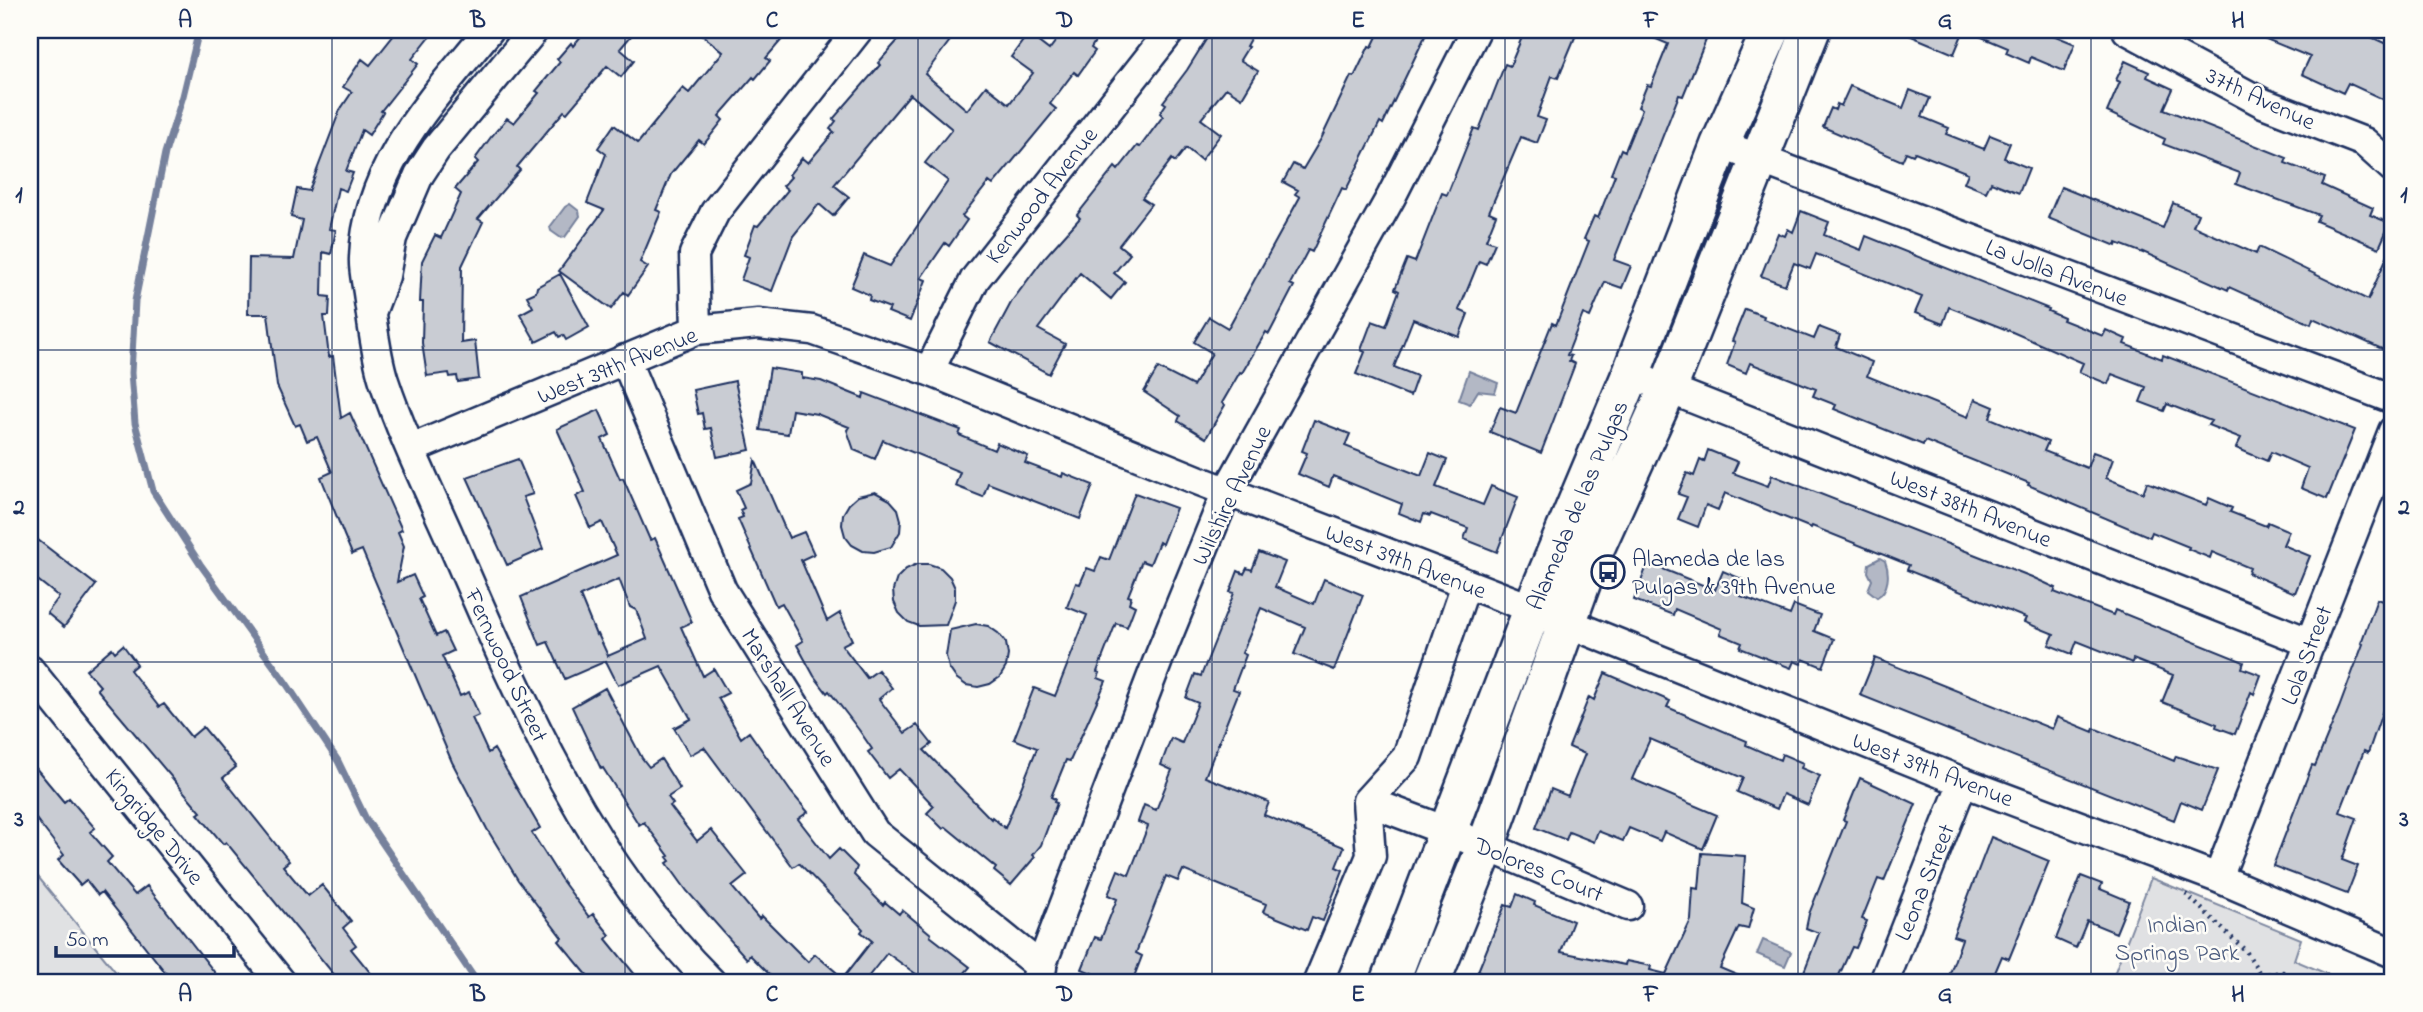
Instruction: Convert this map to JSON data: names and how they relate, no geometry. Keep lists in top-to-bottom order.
{
  "streets": {
    "main road": ["Alameda de las Pulgas"],
    "street": [
      "37th Avenue",
      "Kenwood Avenue",
      "La Jolla Avenue",
      "West 39th Avenue",
      "Wilshire Avenue",
      "West 38th Avenue",
      "Lola Street",
      "Fernwood Street",
      "Marshall Avenue",
      "Kingridge Drive",
      "Dolores Court",
      "Leona Street"
    ]
  },
  "crossings": [
    ["Kenwood Avenue", "West 39th Avenue"],
    ["La Jolla Avenue", "Alameda de las Pulgas"],
    ["West 39th Avenue", "Wilshire Avenue"],
    ["West 39th Avenue", "Alameda de las Pulgas"],
    ["West 39th Avenue", "Lola Street"],
    ["West 39th Avenue", "Fernwood Street"],
    ["West 39th Avenue", "Marshall Avenue"],
    ["West 39th Avenue", "Leona Street"],
    ["Wilshire Avenue", "Marshall Avenue"],
    ["Alameda de las Pulgas", "West 38th Avenue"],
    ["Alameda de las Pulgas", "Dolores Court"],
    ["West 38th Avenue", "Lola Street"]
  ],
  "parks": ["Indian Springs Park"],
  "places": {
    "bus stop": ["Alameda de las Pulgas & 39th Avenue"]
  },
  "scale_bar": "50 m",
  "grid": {
    "columns": [
      "A",
      "B",
      "C",
      "D",
      "E",
      "F",
      "G",
      "H"
    ],
    "rows": ["1", "2", "3"]
  }
}
